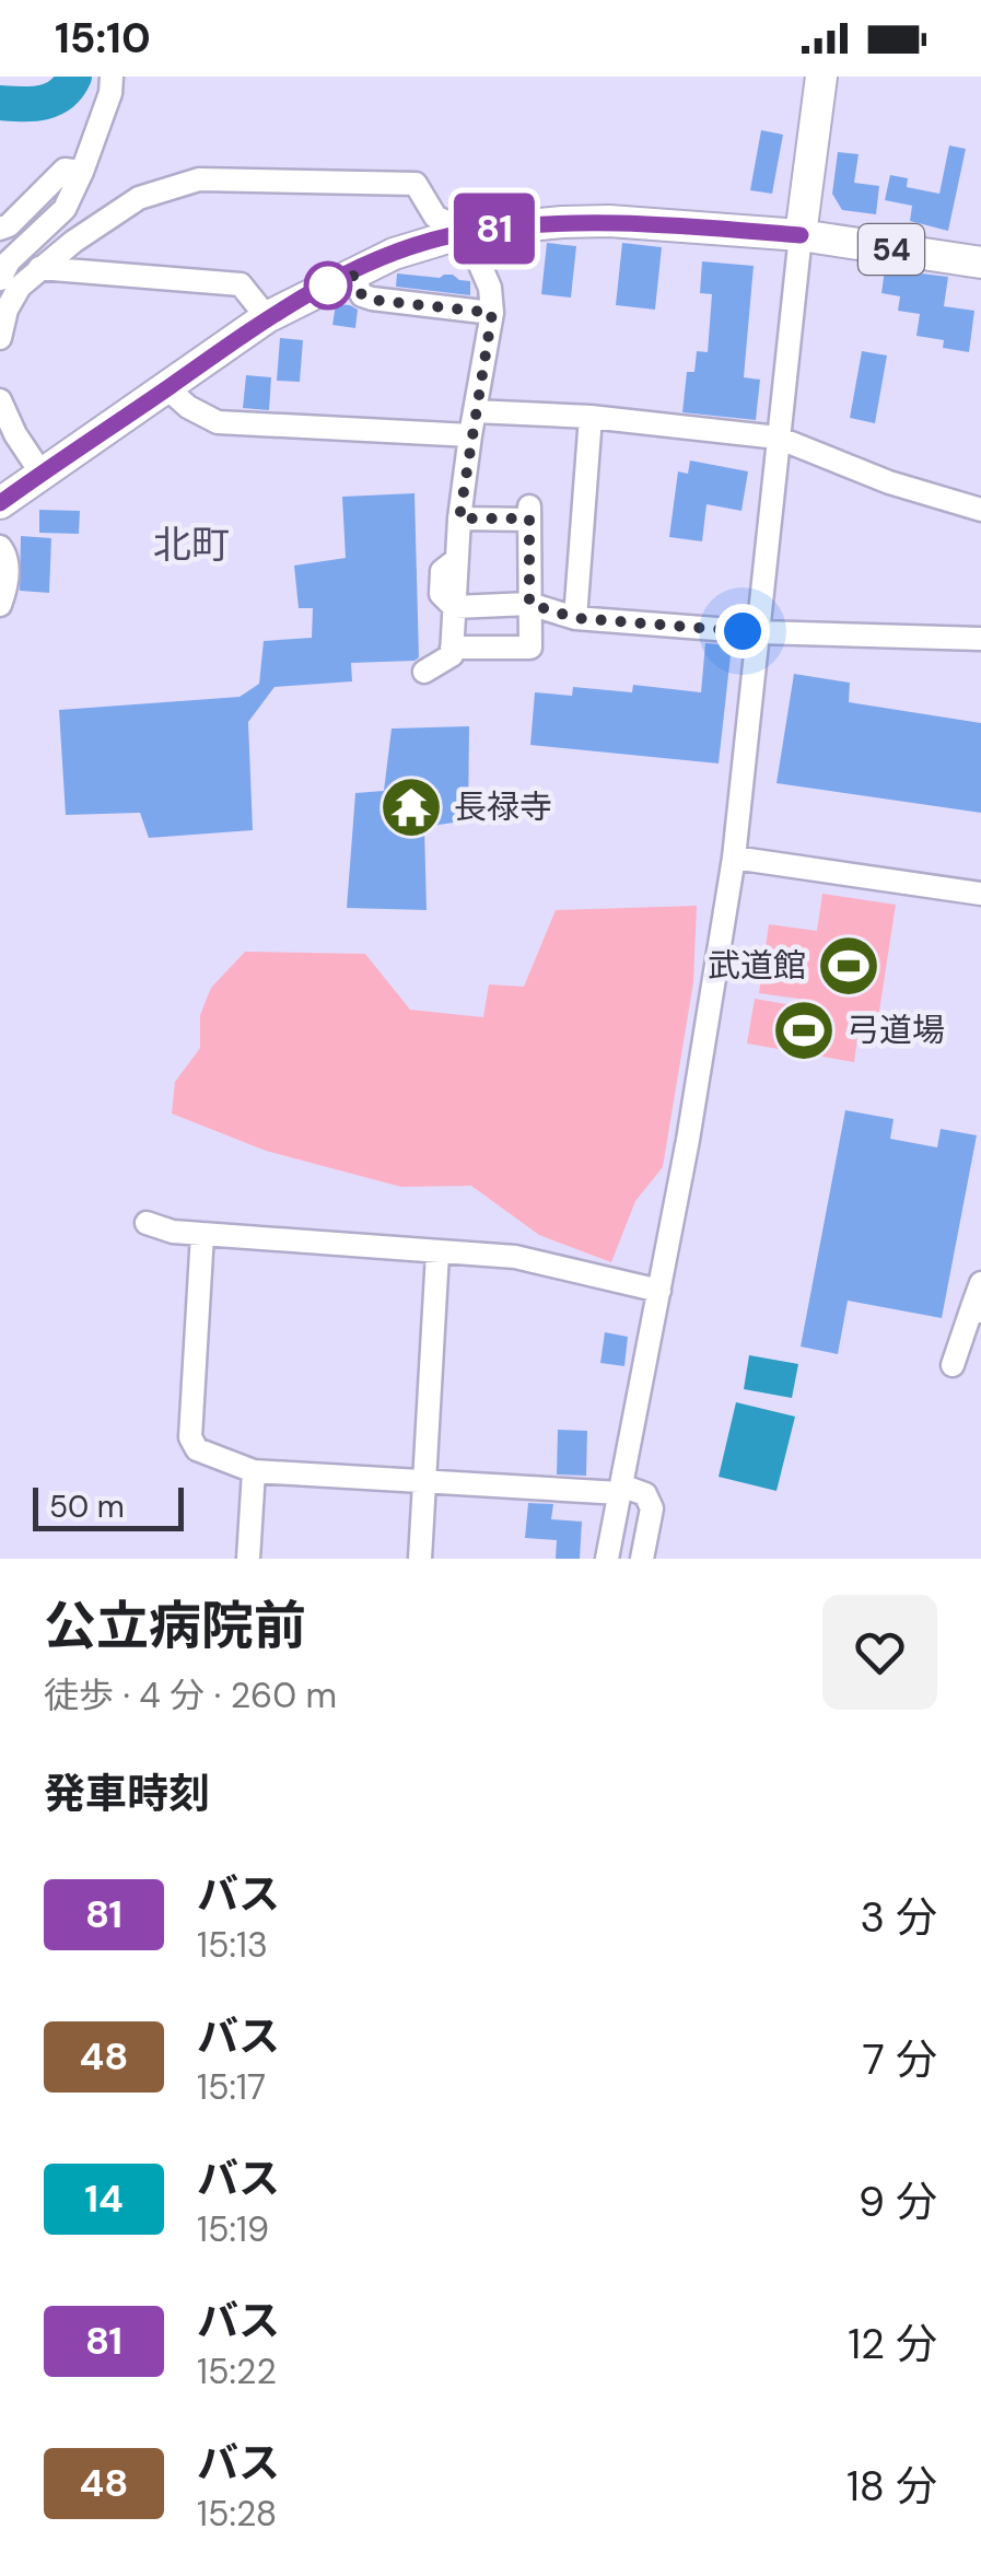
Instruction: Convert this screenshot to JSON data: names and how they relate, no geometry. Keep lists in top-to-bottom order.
{
  "streets": {
    "main road": ["54"]
  },
  "districts": ["北町"],
  "places": {
    "temple": ["長禄寺"],
    "sports": ["武道館", "弓道場"]
  },
  "lines": ["bus line 81"],
  "scale_bar": "50 m",
  "page": {
    "status": "15:10",
    "on_map": "81",
    "scale": "50 m",
    "heading": [
      ["公立病院前", "徒歩 · 4 分 · 260 m"],
      "発車時刻"
    ],
    "list": [
      {
        "mark": "81",
        "name": "バス",
        "note": "15:13",
        "value": "3 分"
      },
      {
        "mark": "48",
        "name": "バス",
        "note": "15:17",
        "value": "7 分"
      },
      {
        "mark": "14",
        "name": "バス",
        "note": "15:19",
        "value": "9 分"
      },
      {
        "mark": "81",
        "name": "バス",
        "note": "15:22",
        "value": "12 分"
      },
      {
        "mark": "48",
        "name": "バス",
        "note": "15:28",
        "value": "18 分"
      }
    ]
  }
}
